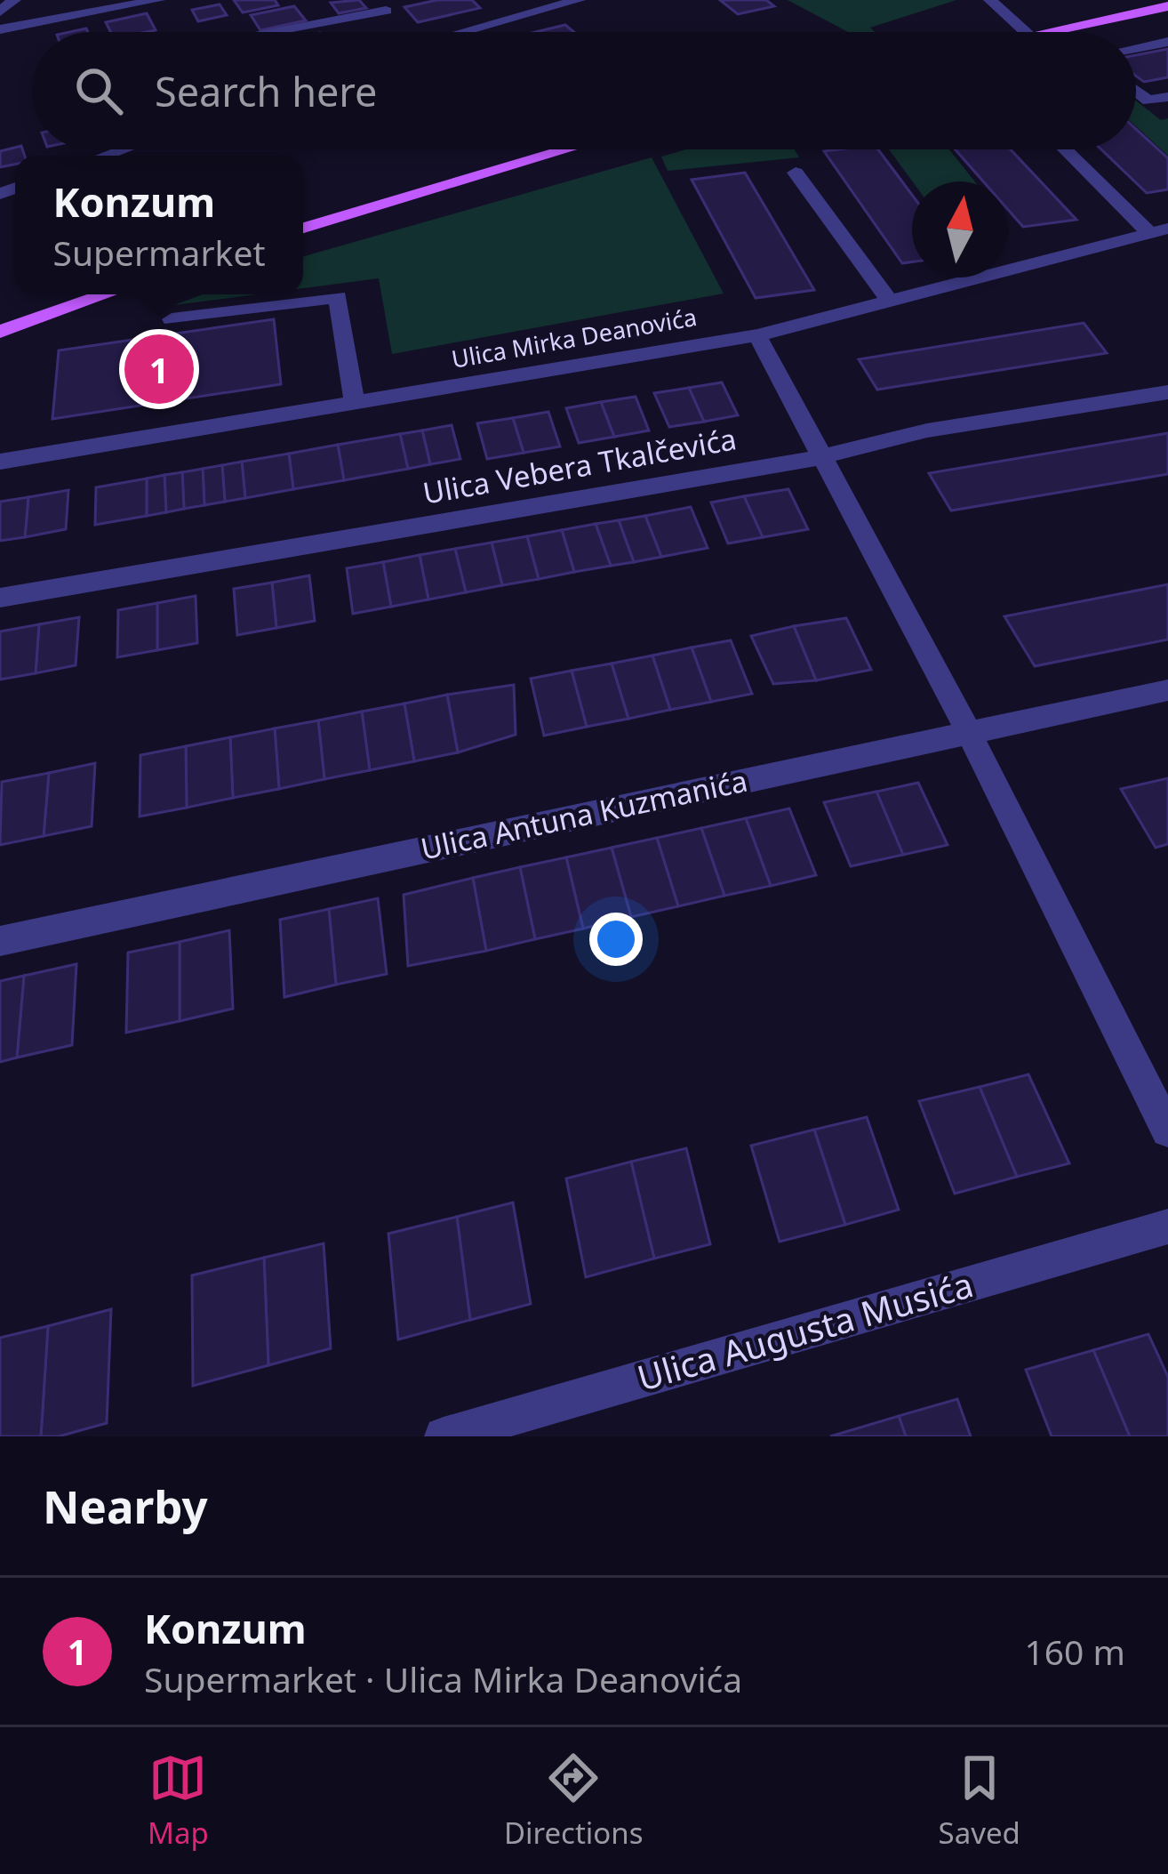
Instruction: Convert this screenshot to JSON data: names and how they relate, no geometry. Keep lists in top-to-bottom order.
{
  "streets": {
    "street": [
      "Ulica Mirka Deanovića",
      "Ulica Vebera Tkalčevića",
      "Ulica Antuna Kuzmanića",
      "Ulica Augusta Musića"
    ]
  },
  "north": "top",
  "page": {
    "search": "Search here",
    "popup": ["Konzum", "Supermarket"],
    "pins": "1",
    "heading": "Nearby",
    "list": [
      {
        "mark": "1",
        "name": "Konzum",
        "note": "Supermarket · Ulica Mirka Deanovića",
        "value": "160 m"
      }
    ],
    "nav": ["Map", "Directions", "Saved"]
  }
}
